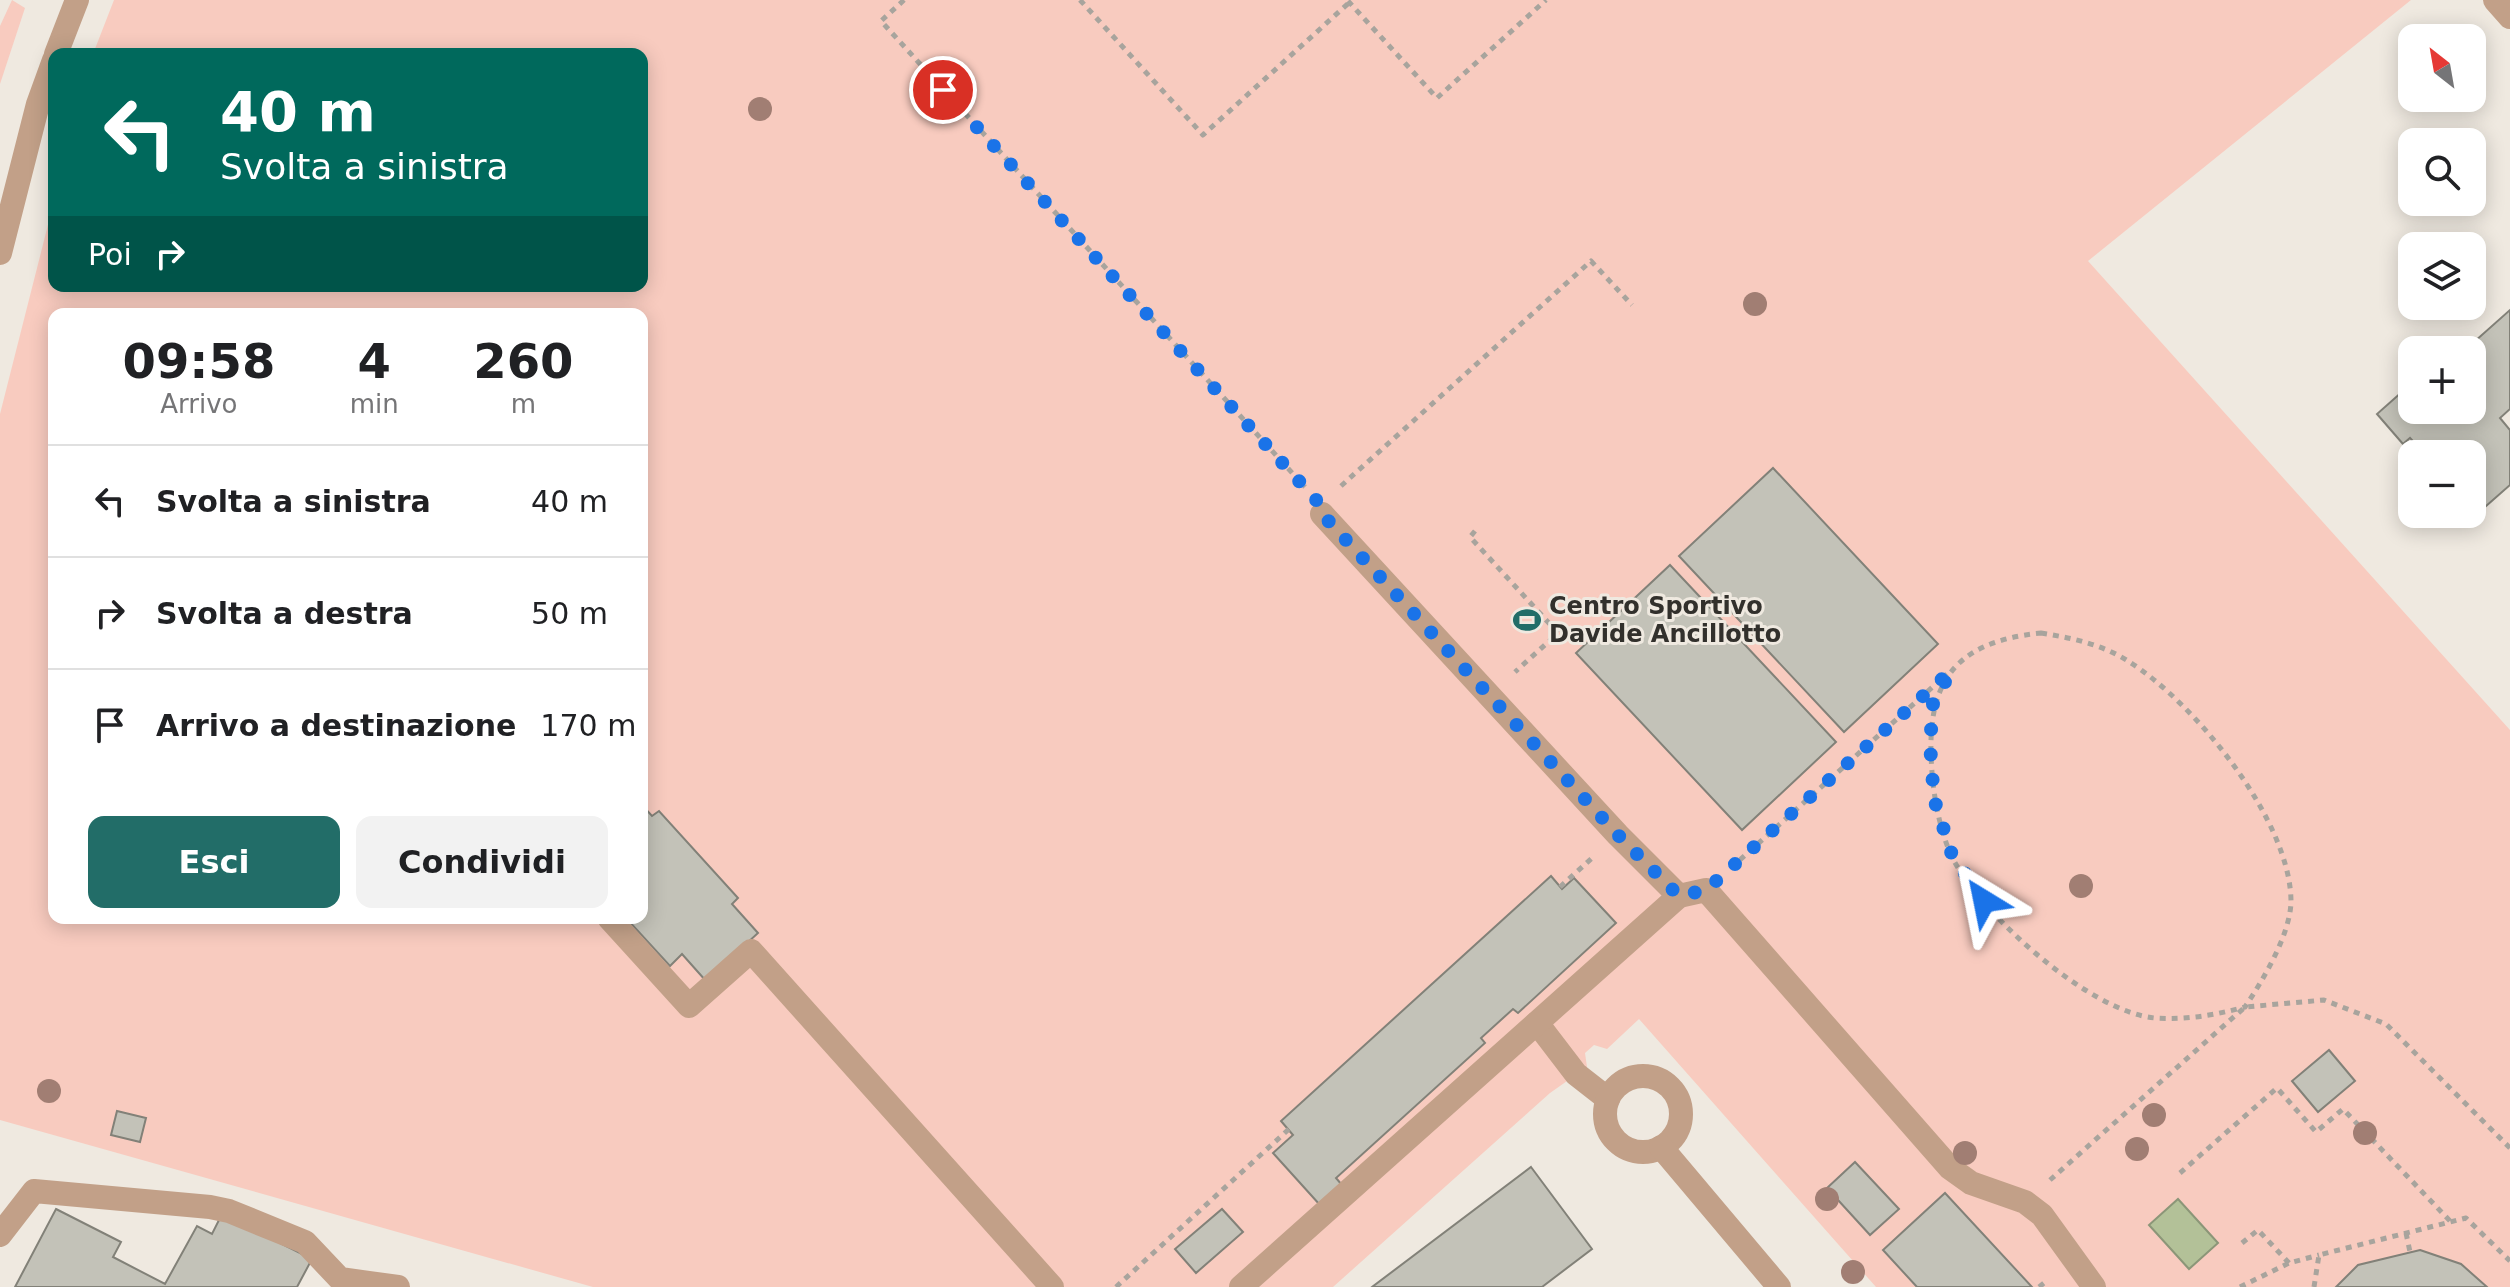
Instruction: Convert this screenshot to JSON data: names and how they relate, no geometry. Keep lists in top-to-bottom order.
{
  "places": {
    "sports": ["Centro Sportivo Davide Ancillotto"]
  },
  "north": "top left",
  "page": {
    "map_buttons": ["+", "−"],
    "turn": ["40 m", "Svolta a sinistra"],
    "then": "Poi",
    "eta": [
      "09:58",
      "Arrivo",
      "4",
      "min",
      "260",
      "m"
    ],
    "list": [
      {
        "name": "Svolta a sinistra",
        "value": "40 m"
      },
      {
        "name": "Svolta a destra",
        "value": "50 m"
      },
      {
        "name": "Arrivo a destinazione",
        "value": "170 m"
      }
    ],
    "buttons": ["Esci", "Condividi"]
  }
}
